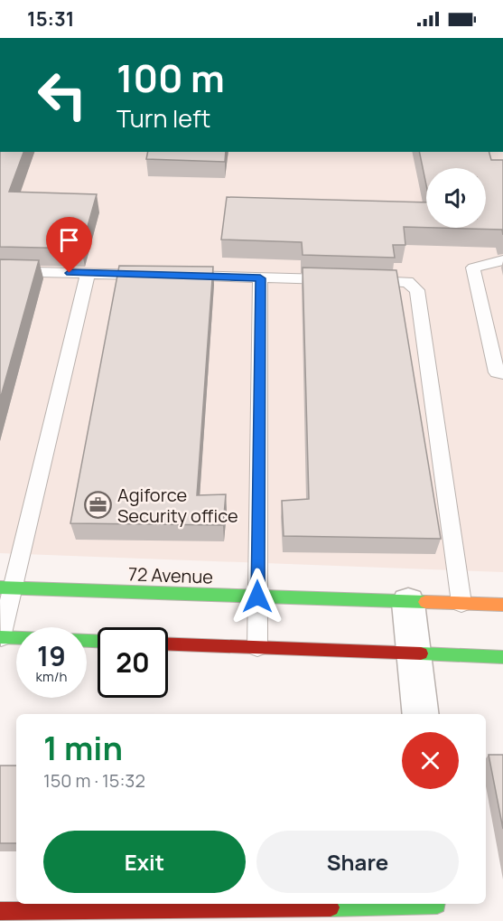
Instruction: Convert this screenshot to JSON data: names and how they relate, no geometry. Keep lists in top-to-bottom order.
{
  "streets": {
    "main road": ["72 Avenue"]
  },
  "places": {
    "office": ["Agiforce Security office"]
  },
  "page": {
    "status": "15:31",
    "turn": ["100 m", "Turn left"],
    "speed": "19 km/h",
    "limit": "20",
    "heading": ["1 min", "150 m · 15:32"],
    "buttons": ["Exit", "Share"]
  }
}
